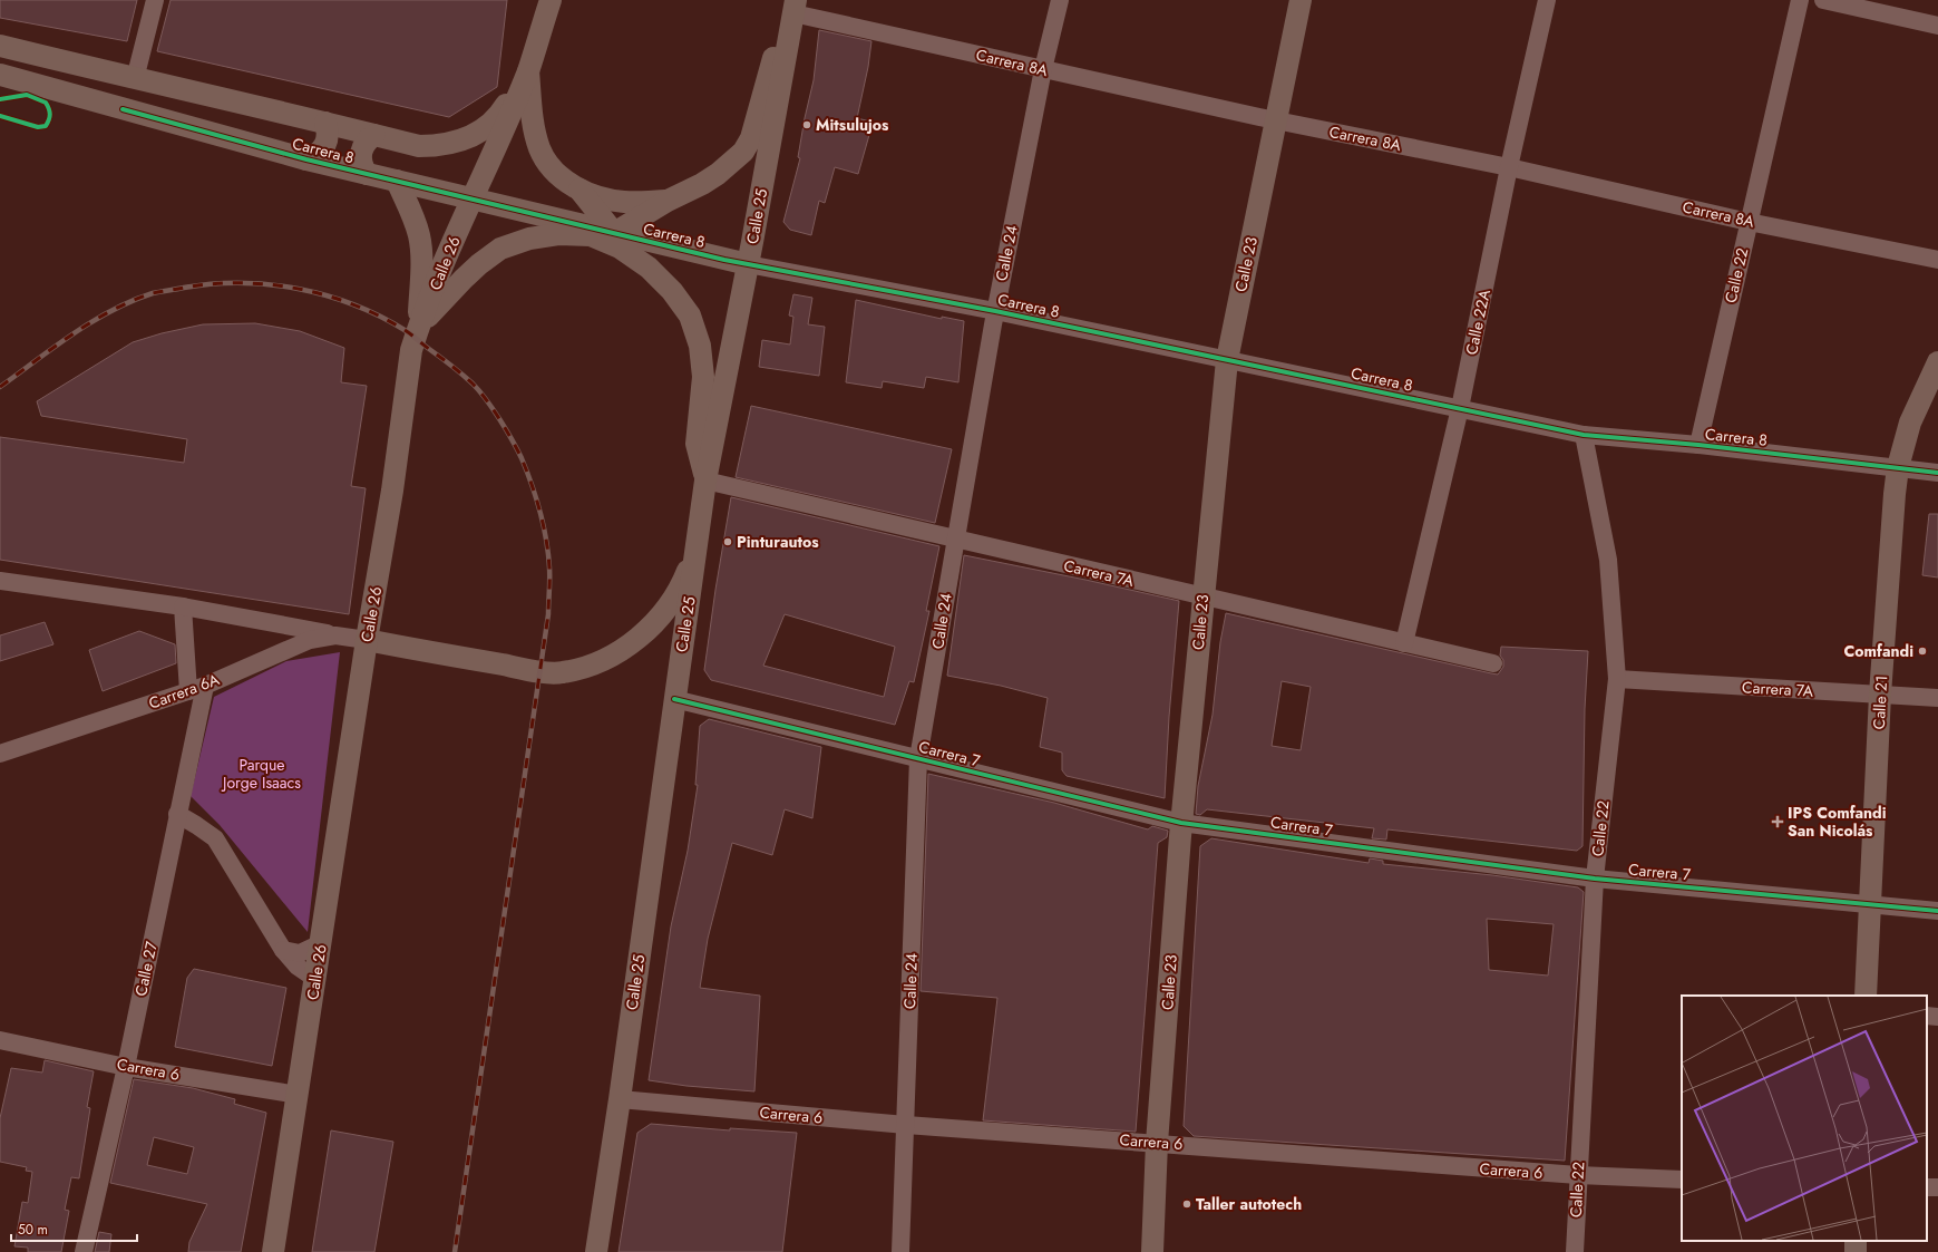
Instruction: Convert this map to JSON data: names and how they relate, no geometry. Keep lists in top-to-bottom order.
{
  "streets": {
    "main road": [
      "Carrera 8",
      "Calle 25",
      "Calle 26",
      "Calle 23",
      "Calle 21"
    ],
    "street": [
      "Carrera 8A",
      "Calle 24",
      "Calle 22",
      "Calle 22A",
      "Carrera 7A",
      "Carrera 6A",
      "Carrera 7",
      "Calle 27",
      "Carrera 6"
    ]
  },
  "crossings": [
    ["Carrera 8A", "Calle 25"],
    ["Carrera 8A", "Calle 24"],
    ["Carrera 8A", "Calle 23"],
    ["Carrera 8A", "Calle 22"],
    ["Carrera 8A", "Calle 22A"],
    ["Carrera 8", "Calle 25"],
    ["Carrera 8", "Calle 24"],
    ["Carrera 8", "Calle 26"],
    ["Carrera 8", "Calle 23"],
    ["Carrera 8", "Calle 22"],
    ["Carrera 8", "Calle 22A"],
    ["Carrera 8", "Calle 21"],
    ["Calle 25", "Carrera 7A"],
    ["Calle 25", "Carrera 7"],
    ["Calle 25", "Carrera 6"],
    ["Calle 24", "Carrera 7A"],
    ["Calle 24", "Carrera 7"],
    ["Calle 24", "Carrera 6"],
    ["Calle 26", "Carrera 6A"],
    ["Calle 26", "Carrera 6"],
    ["Calle 23", "Carrera 7A"],
    ["Calle 23", "Carrera 7"],
    ["Calle 23", "Carrera 6"],
    ["Calle 22", "Carrera 7A"],
    ["Calle 22", "Carrera 7"],
    ["Calle 22", "Carrera 6"],
    ["Calle 22A", "Carrera 7A"],
    ["Carrera 7A", "Calle 21"],
    ["Carrera 6A", "Calle 27"],
    ["Calle 21", "Carrera 7"],
    ["Calle 27", "Carrera 6"]
  ],
  "parks": ["Parque Jorge Isaacs"],
  "places": {
    "other": [
      "Mitsulujos",
      "Pinturautos",
      "Comfandi",
      "Taller autotech"
    ],
    "health": ["IPS Comfandi San Nicolás"]
  },
  "scale_bar": "50 m"
}
